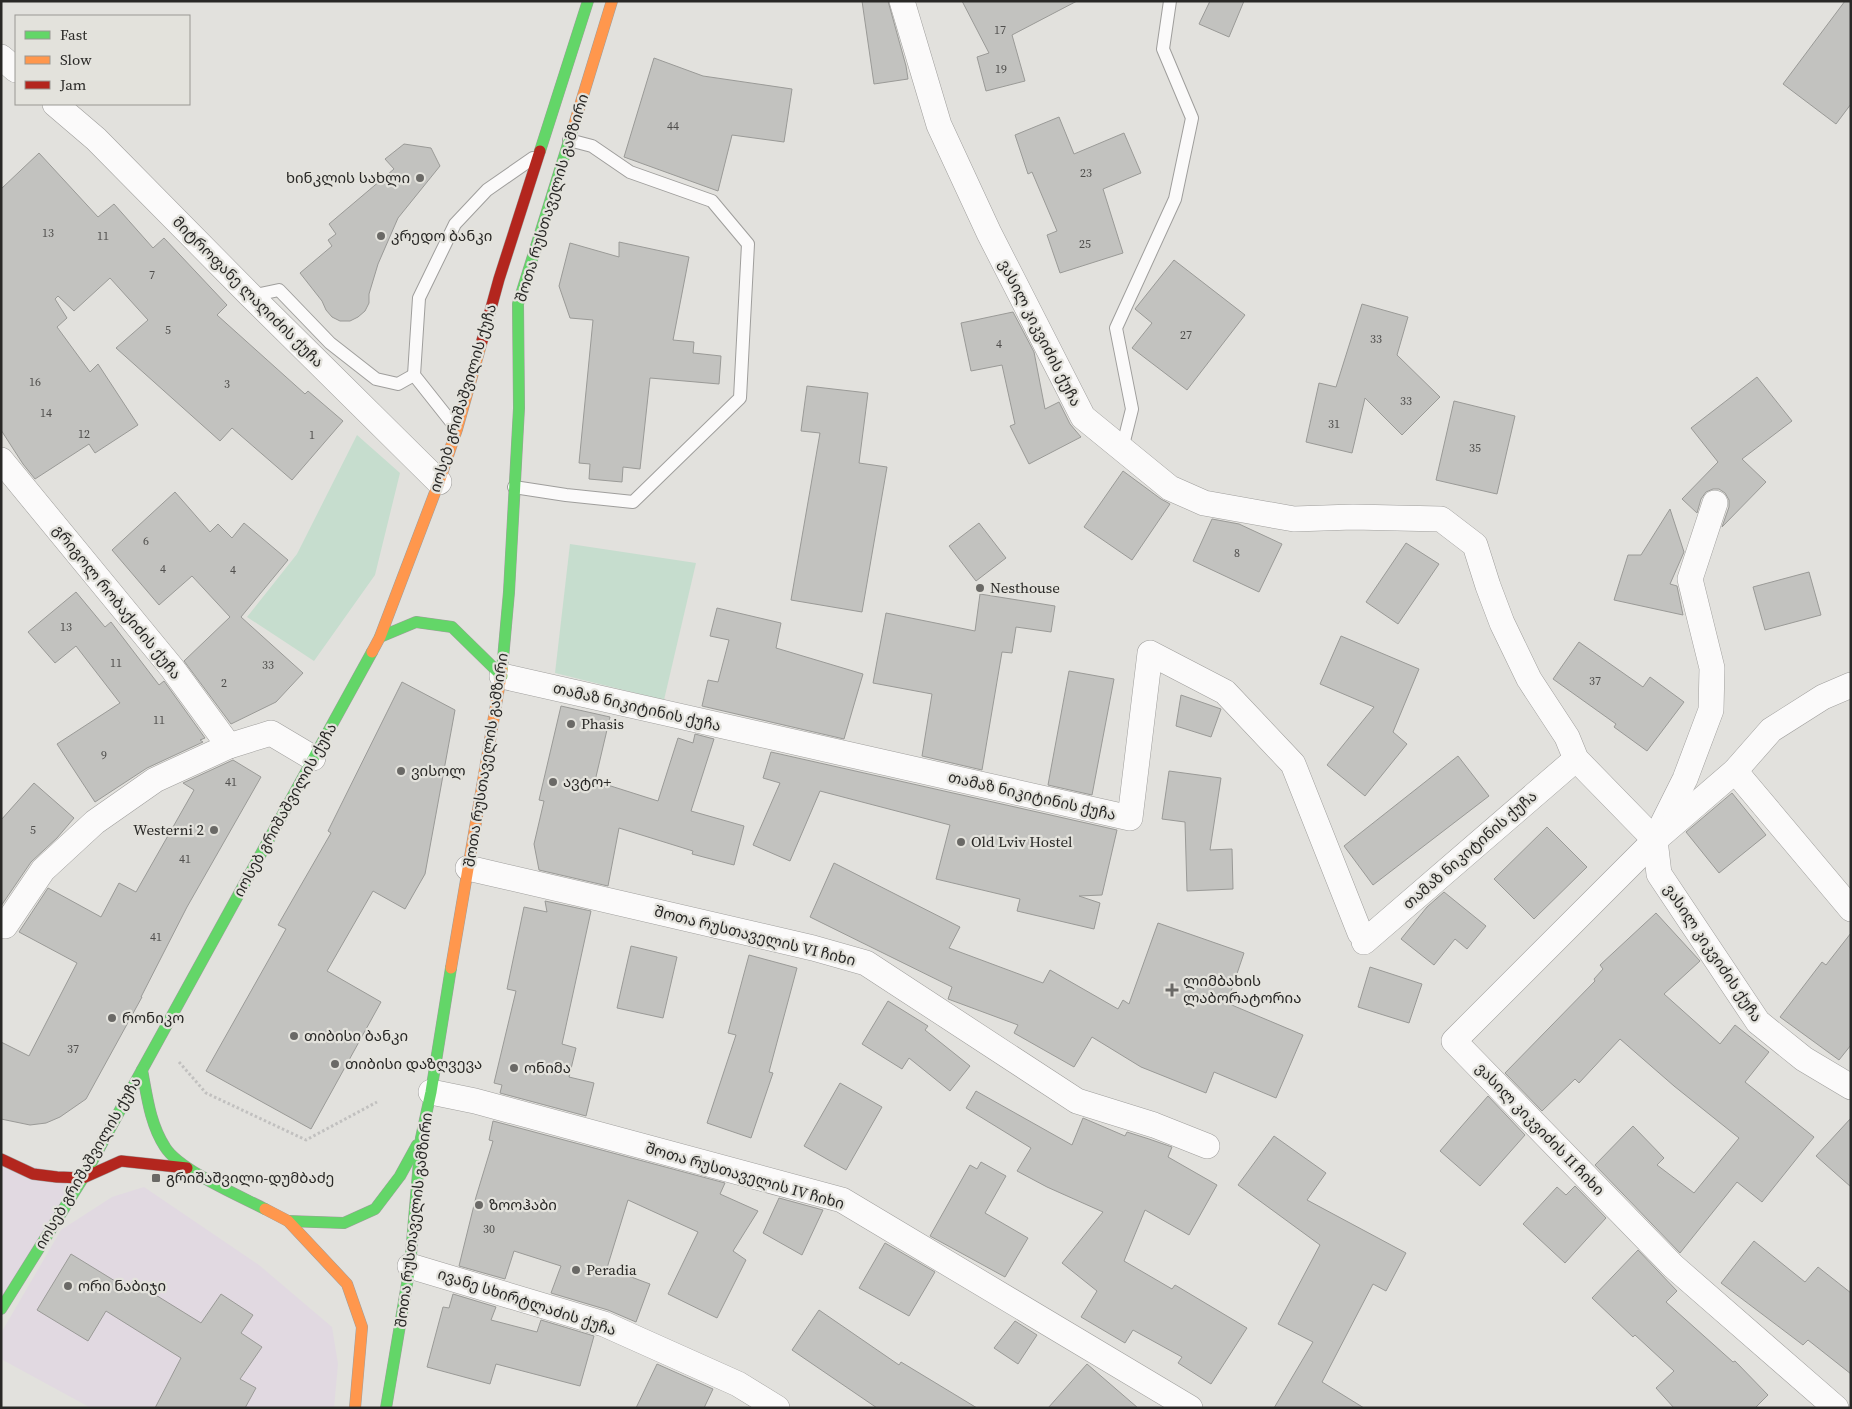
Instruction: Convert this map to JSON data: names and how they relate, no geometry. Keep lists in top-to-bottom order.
{
  "streets": {
    "main road": ["შოთა რუსთაველის გამზირი", "იოსებ გრიშაშვილის ქუჩა"],
    "street": [
      "მიტროფანე ლაღიძის ქუჩა",
      "ვასილ კიკვიძის ქუჩა",
      "გრიგოლ რობაქიძის ქუჩა",
      "თამაზ ნიკიტინის ქუჩა",
      "შოთა რუსთაველის VI ჩიხი",
      "ვასილ კიკვიძის II ჩიხი",
      "შოთა რუსთაველის IV ჩიხი",
      "ივანე სხირტლაძის ქუჩა"
    ]
  },
  "crossings": [
    ["შოთა რუსთაველის გამზირი", "იოსებ გრიშაშვილის ქუჩა"],
    ["შოთა რუსთაველის გამზირი", "თამაზ ნიკიტინის ქუჩა"],
    ["შოთა რუსთაველის გამზირი", "შოთა რუსთაველის VI ჩიხი"],
    ["შოთა რუსთაველის გამზირი", "შოთა რუსთაველის IV ჩიხი"],
    ["შოთა რუსთაველის გამზირი", "ივანე სხირტლაძის ქუჩა"],
    ["მიტროფანე ლაღიძის ქუჩა", "იოსებ გრიშაშვილის ქუჩა"],
    ["ვასილ კიკვიძის ქუჩა", "თამაზ ნიკიტინის ქუჩა"],
    ["ვასილ კიკვიძის ქუჩა", "ვასილ კიკვიძის II ჩიხი"]
  ],
  "places": {
    "other": [
      "ხინკლის სახლი",
      "კრედო ბანკი",
      "Nesthouse",
      "Phasis",
      "ვისოლ",
      "ავტო+",
      "Westerni 2",
      "Old Lviv Hostel",
      "რონიკო",
      "თიბისი ბანკი",
      "თიბისი დაზღვევა",
      "ონიმა",
      "ზოოჰაბი",
      "Peradia",
      "ორი ნაბიჯი"
    ],
    "health": ["ლიმბახის ლაბორატორია"],
    "transit": ["გრიშაშვილი-დუმბაძე"]
  },
  "house_numbers": [
    "17",
    "19",
    "44",
    "23",
    "13",
    "11",
    "25",
    "7",
    "5",
    "27",
    "33",
    "4",
    "16",
    "3",
    "33",
    "14",
    "31",
    "12",
    "1",
    "35",
    "6",
    "8",
    "4",
    "4",
    "13",
    "11",
    "33",
    "37",
    "2",
    "11",
    "9",
    "41",
    "5",
    "41",
    "41",
    "37",
    "30"
  ],
  "legend": ["Fast", "Slow", "Jam"]
}
